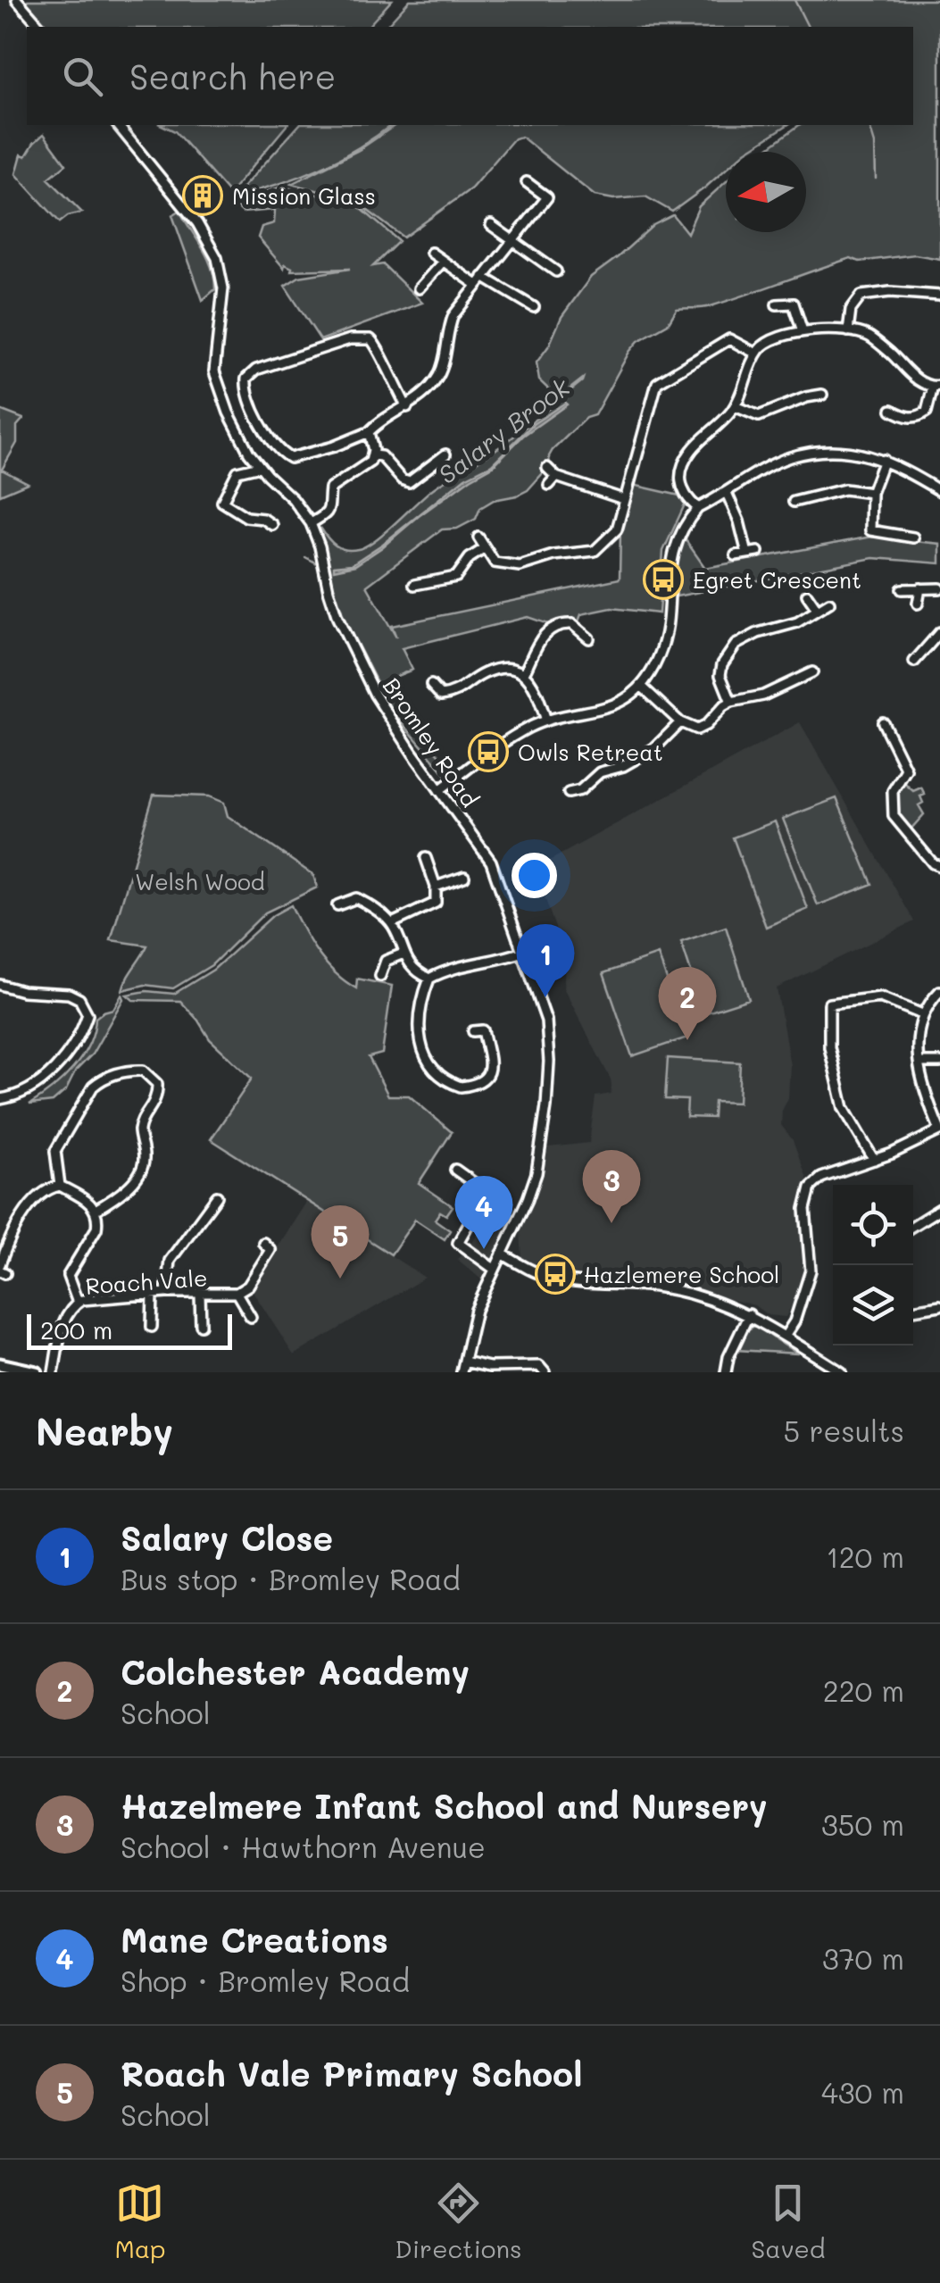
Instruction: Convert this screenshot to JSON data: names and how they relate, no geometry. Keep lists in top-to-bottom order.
{
  "streets": {
    "street": ["Bromley Road", "Roach Vale"]
  },
  "water": ["Salary Brook"],
  "parks": ["Welsh Wood"],
  "places": {
    "building": ["Mission Glass"],
    "bus stop": ["Egret Crescent", "Owls Retreat", "Hazlemere School"]
  },
  "scale_bar": "200 m",
  "north": "left",
  "page": {
    "search": "Search here",
    "pins": [
      "1",
      "2",
      "3",
      "4",
      "5"
    ],
    "scale": "200 m",
    "heading": ["Nearby", "5 results"],
    "list": [
      {
        "mark": "1",
        "name": "Salary Close",
        "note": "Bus stop · Bromley Road",
        "value": "120 m"
      },
      {
        "mark": "2",
        "name": "Colchester Academy",
        "note": "School",
        "value": "220 m"
      },
      {
        "mark": "3",
        "name": "Hazelmere Infant School and Nursery",
        "note": "School · Hawthorn Avenue",
        "value": "350 m"
      },
      {
        "mark": "4",
        "name": "Mane Creations",
        "note": "Shop · Bromley Road",
        "value": "370 m"
      },
      {
        "mark": "5",
        "name": "Roach Vale Primary School",
        "note": "School",
        "value": "430 m"
      }
    ],
    "nav": ["Map", "Directions", "Saved"]
  }
}
